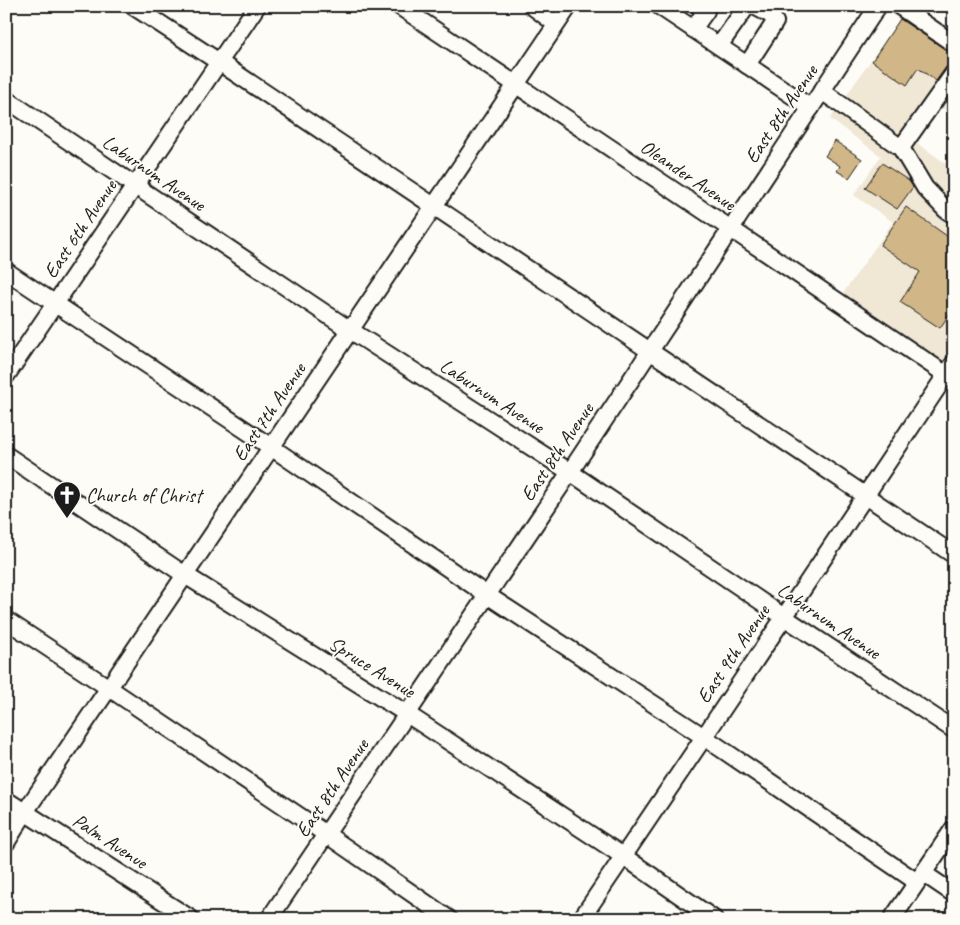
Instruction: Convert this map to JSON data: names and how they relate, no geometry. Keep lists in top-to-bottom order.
{
  "streets": {
    "street": [
      "East 8th Avenue",
      "Laburnum Avenue",
      "Oleander Avenue",
      "East 6th Avenue",
      "East 7th Avenue",
      "East 9th Avenue",
      "Spruce Avenue",
      "Palm Avenue"
    ]
  },
  "crossings": [
    ["East 8th Avenue", "Laburnum Avenue"],
    ["East 8th Avenue", "Oleander Avenue"],
    ["East 8th Avenue", "Spruce Avenue"],
    ["Laburnum Avenue", "East 6th Avenue"],
    ["Laburnum Avenue", "East 7th Avenue"],
    ["Laburnum Avenue", "East 9th Avenue"],
    ["Oleander Avenue", "East 7th Avenue"],
    ["Oleander Avenue", "East 9th Avenue"],
    ["East 7th Avenue", "Spruce Avenue"],
    ["East 7th Avenue", "Palm Avenue"],
    ["East 9th Avenue", "Spruce Avenue"]
  ],
  "places": {
    "church": ["Church of Christ"]
  }
}
